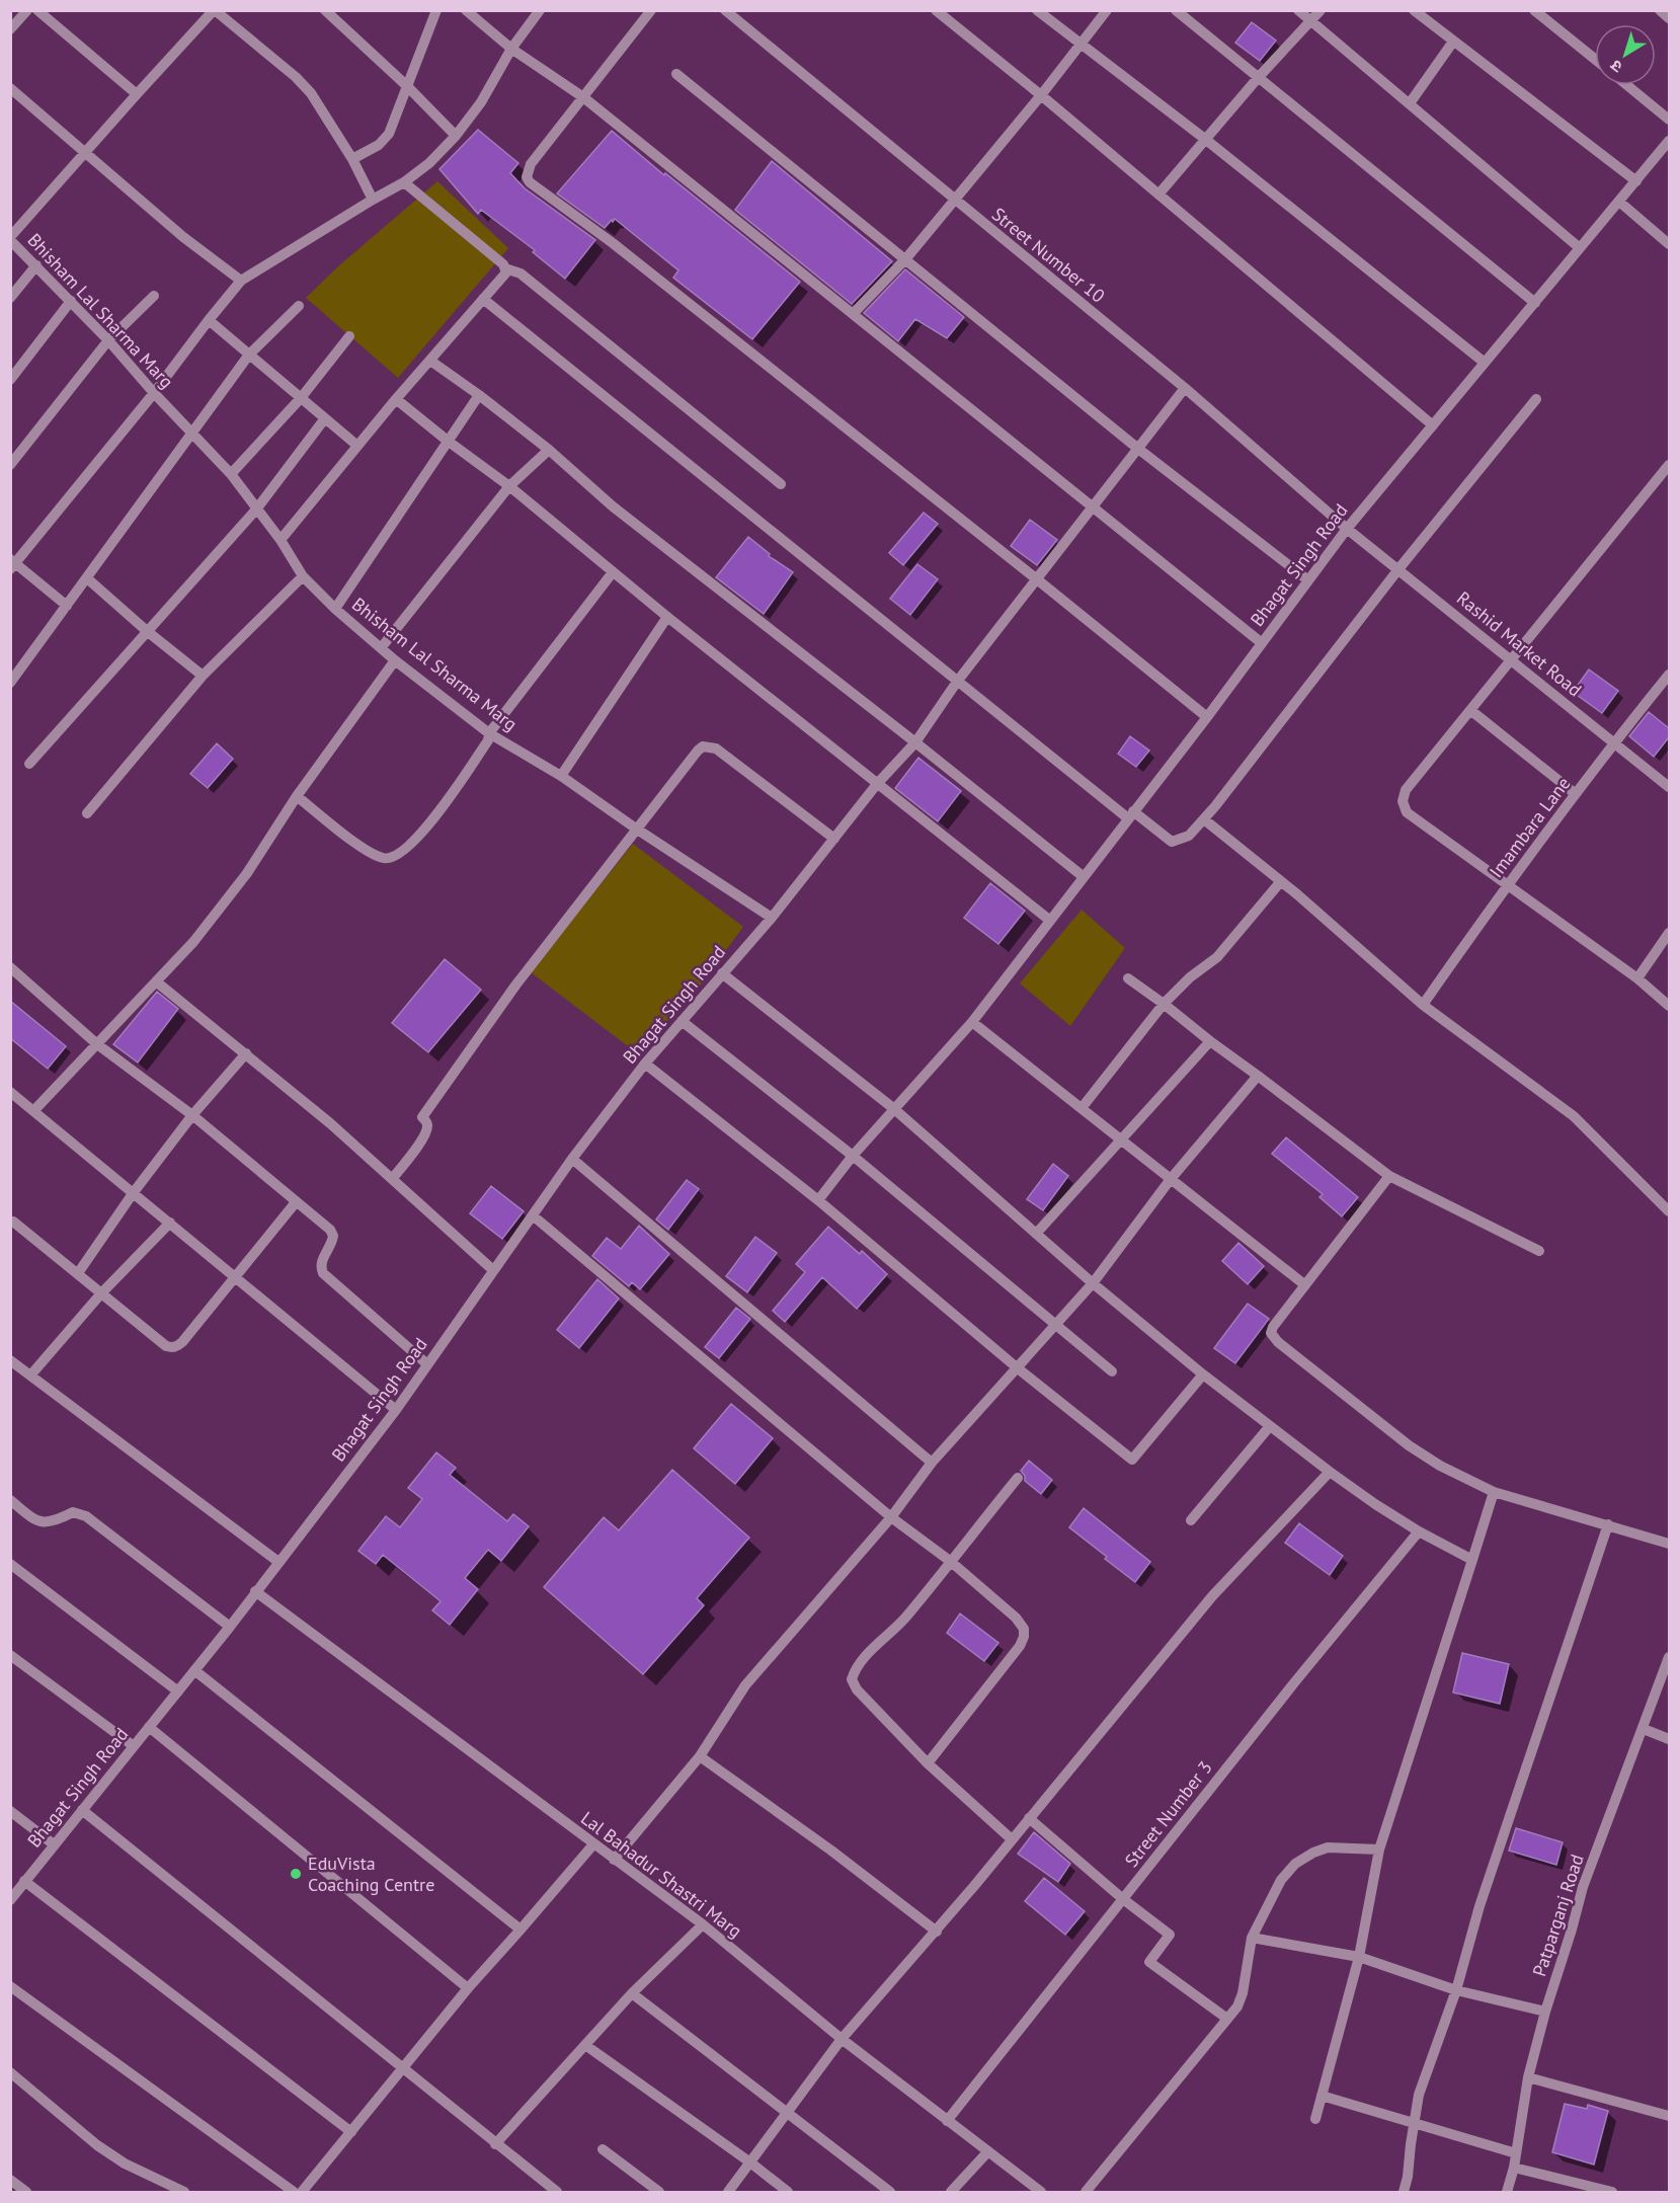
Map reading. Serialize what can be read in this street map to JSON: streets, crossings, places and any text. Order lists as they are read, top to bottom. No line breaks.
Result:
{"streets":{"street":["Street Number 10","Bhisham Lal Sharma Marg","Bhagat Singh Road","Rashid Market Road","Imambara Lane","Street Number 3","Lal Bahadur Shastri Marg","Patparganj Road"]},"crossings":[["Street Number 10","Bhagat Singh Road"],["Street Number 10","Rashid Market Road"],["Bhisham Lal Sharma Marg","Bhagat Singh Road"],["Bhagat Singh Road","Rashid Market Road"],["Bhagat Singh Road","Lal Bahadur Shastri Marg"],["Rashid Market Road","Imambara Lane"],["Street Number 3","Lal Bahadur Shastri Marg"]],"places":["EduVista Coaching Centre"],"north":"bottom left"}
